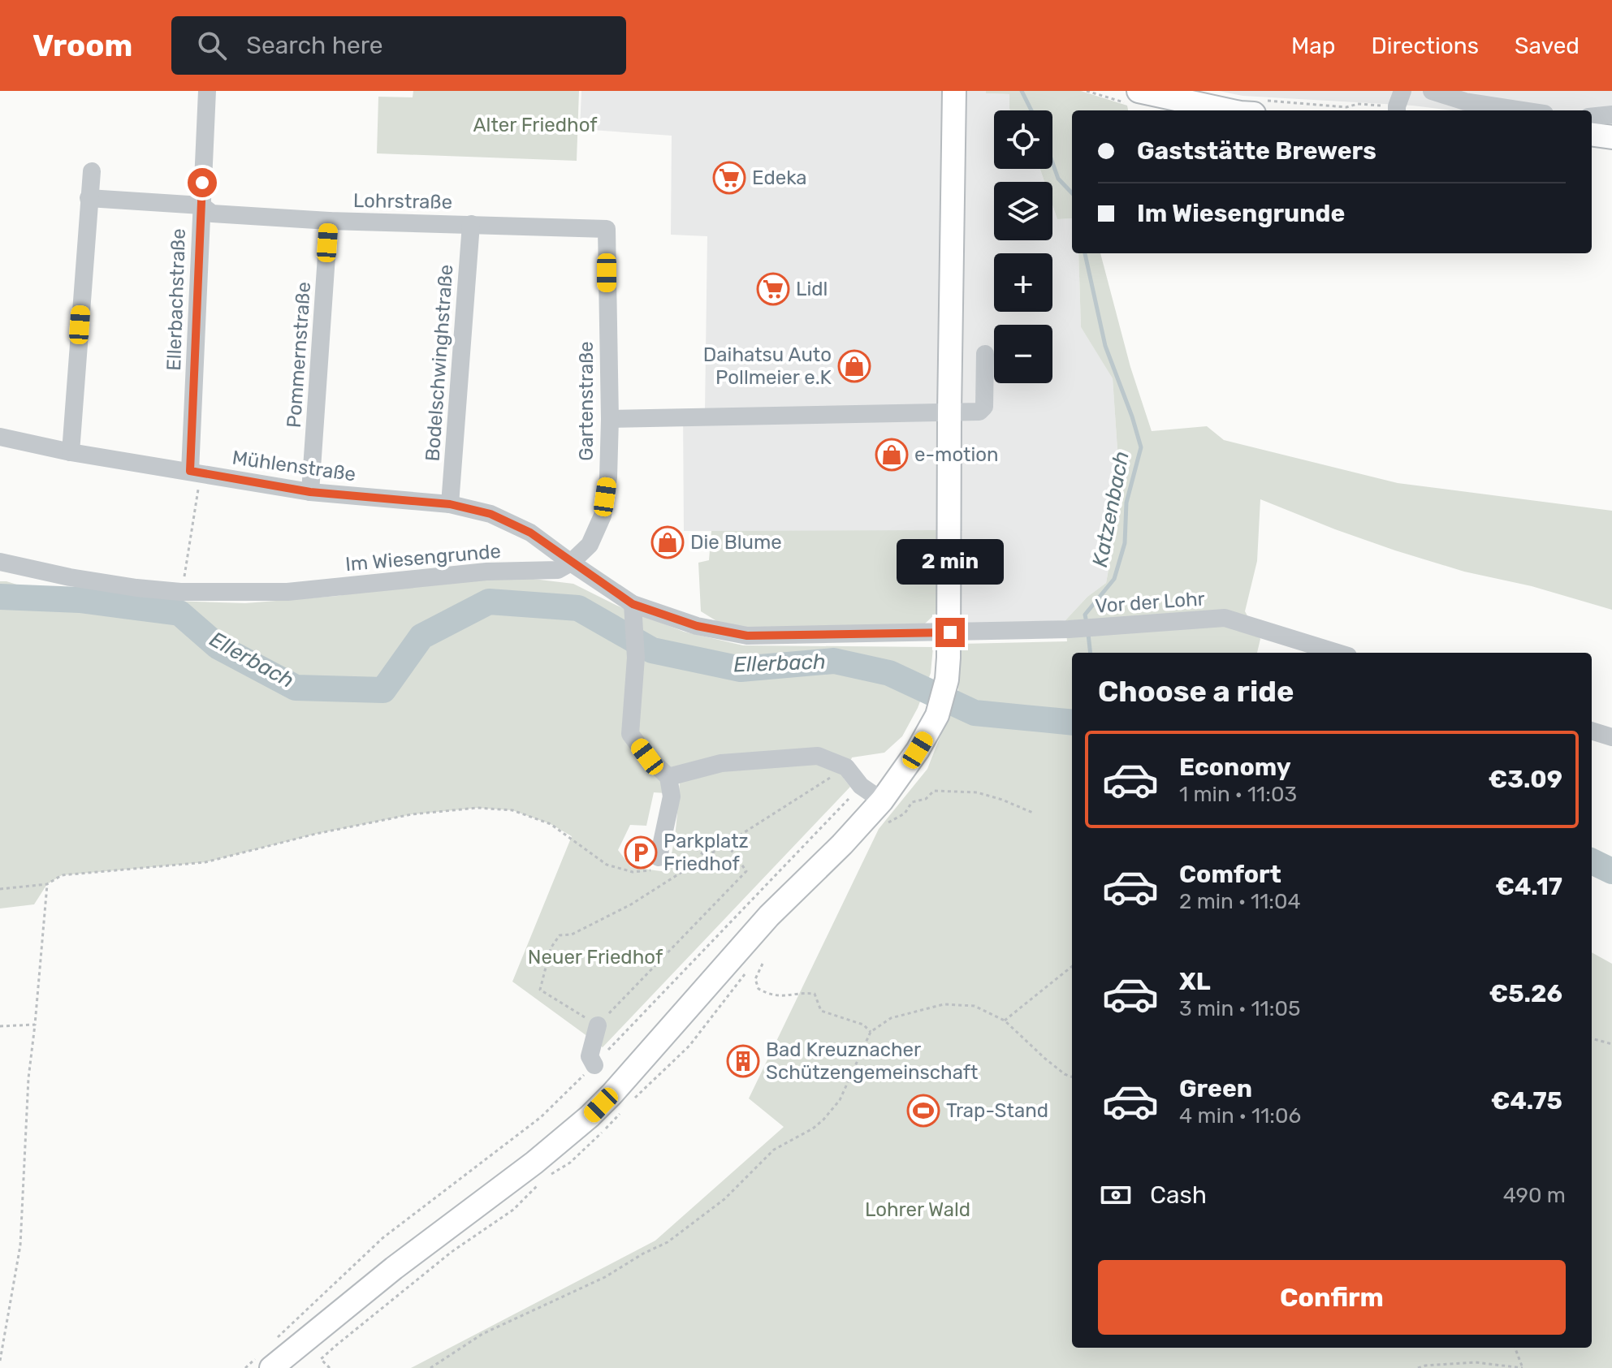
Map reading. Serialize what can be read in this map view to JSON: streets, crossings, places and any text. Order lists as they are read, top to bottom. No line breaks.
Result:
{"streets":{"street":["Lohrstraße","Ellerbachstraße","Pommernstraße","Bodelschwinghstraße","Gartenstraße","Mühlenstraße","Im Wiesengrunde","Vor der Lohr"]},"crossings":[["Lohrstraße","Ellerbachstraße"],["Lohrstraße","Pommernstraße"],["Lohrstraße","Bodelschwinghstraße"],["Lohrstraße","Gartenstraße"],["Ellerbachstraße","Mühlenstraße"],["Pommernstraße","Mühlenstraße"],["Bodelschwinghstraße","Mühlenstraße"],["Gartenstraße","Mühlenstraße"],["Gartenstraße","Im Wiesengrunde"],["Mühlenstraße","Im Wiesengrunde"]],"water":["Katzenbach","Ellerbach"],"parks":["Alter Friedhof","Neuer Friedhof","Lohrer Wald"],"places":{"supermarket":["Edeka","Lidl"],"shop":["Daihatsu Auto Pollmeier e.K","e-motion","Die Blume"],"parking":["Parkplatz Friedhof"],"building":["Bad Kreuznacher Schützengemeinschaft"],"sports":["Trap-Stand"]},"page":{"header":"Vroom","search":"Search here","nav":["Map","Directions","Saved"],"map_buttons":["+","−"],"banner":["Gaststätte Brewers","Im Wiesengrunde"],"bubble":"2 min","heading":"Choose a ride","list":[{"name":"Economy","note":"1 min · 11:03","value":"€3.09"},{"name":"Comfort","note":"2 min · 11:04","value":"€4.17"},{"name":"XL","note":"3 min · 11:05","value":"€5.26"},{"name":"Green","note":"4 min · 11:06","value":"€4.75"}],"pay":["Cash","490 m"],"buttons":"Confirm"}}
